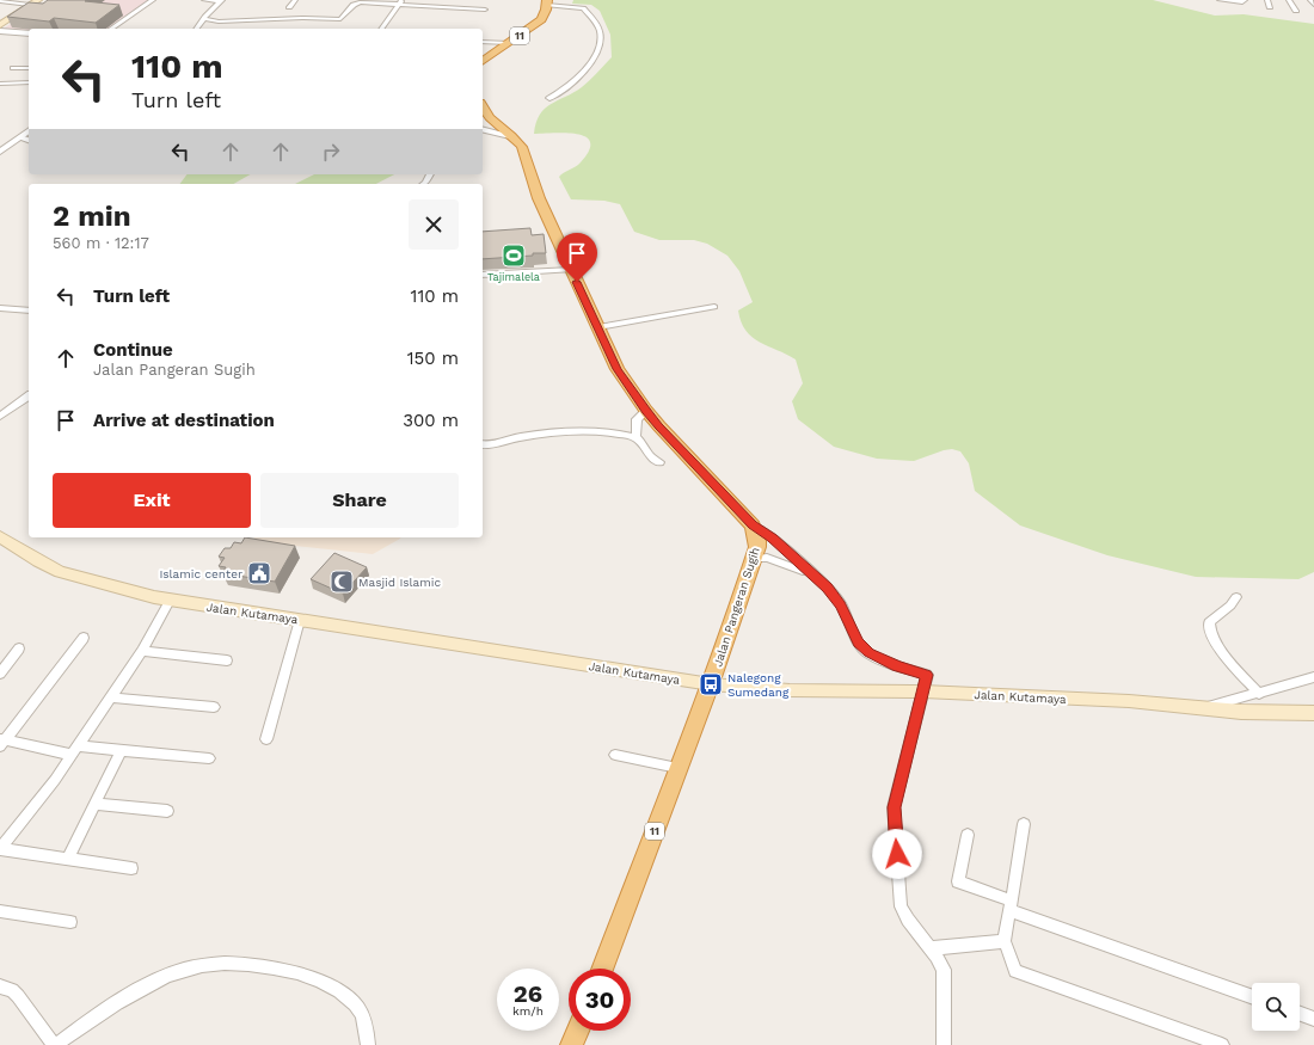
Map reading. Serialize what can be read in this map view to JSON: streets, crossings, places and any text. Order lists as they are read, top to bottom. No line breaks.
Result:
{"streets":{"highway":["11","Jalan Pangeran Sugih"],"main road":["Jalan Kutamaya"]},"crossings":[["Jalan Pangeran Sugih","Jalan Kutamaya"]],"places":{"sports":["Tajimalela"],"public building":["Islamic center"],"mosque":["Masjid Islamic"],"bus stop":["Nalegong Sumedang"]},"page":{"turn":["110 m","Turn left"],"heading":["2 min","560 m · 12:17"],"list":[{"name":"Turn left","value":"110 m"},{"name":"Continue","note":"Jalan Pangeran Sugih","value":"150 m"},{"name":"Arrive at destination","value":"300 m"}],"buttons":["Exit","Share"],"speed":"26 km/h","limit":"30"}}
